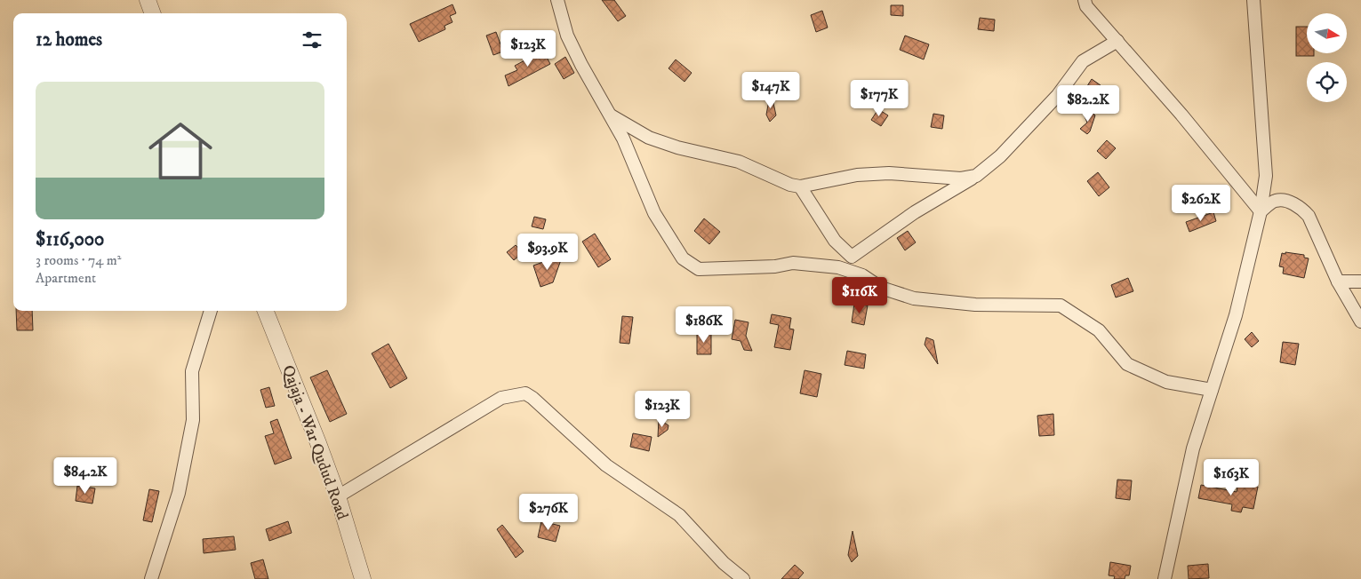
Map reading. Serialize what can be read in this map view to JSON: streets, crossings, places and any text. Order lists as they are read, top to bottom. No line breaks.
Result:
{"streets":{"street":["Qajaja - War Qudud Road"]},"north":"right","page":{"heading":"12 homes","price":["$123K","$147K","$177K","$82.2K","$262K","$93.9K","$116K","$186K","$123K","$84.2K","$163K","$276K"],"list":[{"name":"$116,000","note":"3 rooms · 74 m² · Apartment"}]}}
